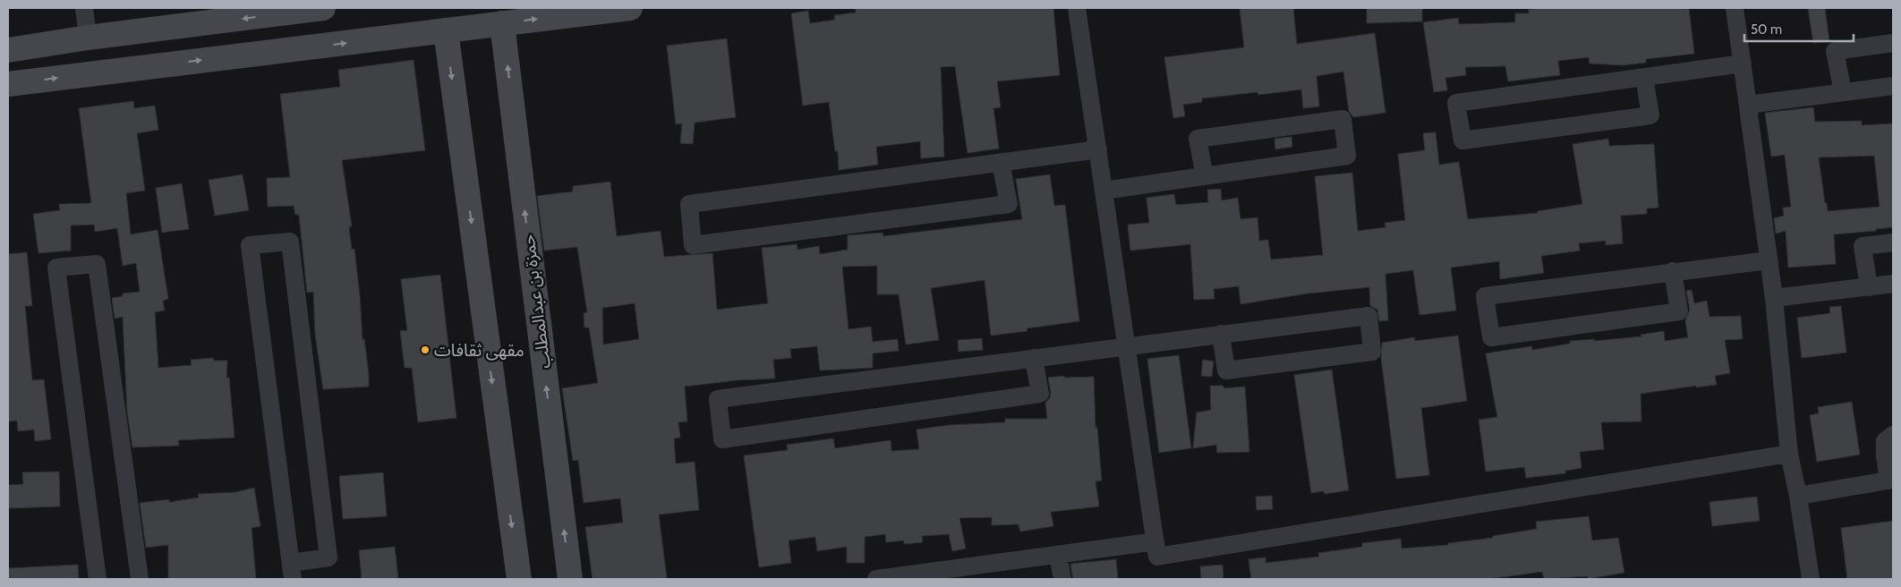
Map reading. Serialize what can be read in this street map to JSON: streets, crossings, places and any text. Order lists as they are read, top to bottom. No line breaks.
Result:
{"streets":{"street":["حمزة بن عبدالمطلب"]},"places":["مقهى ثقافات"],"scale_bar":"50 m"}
